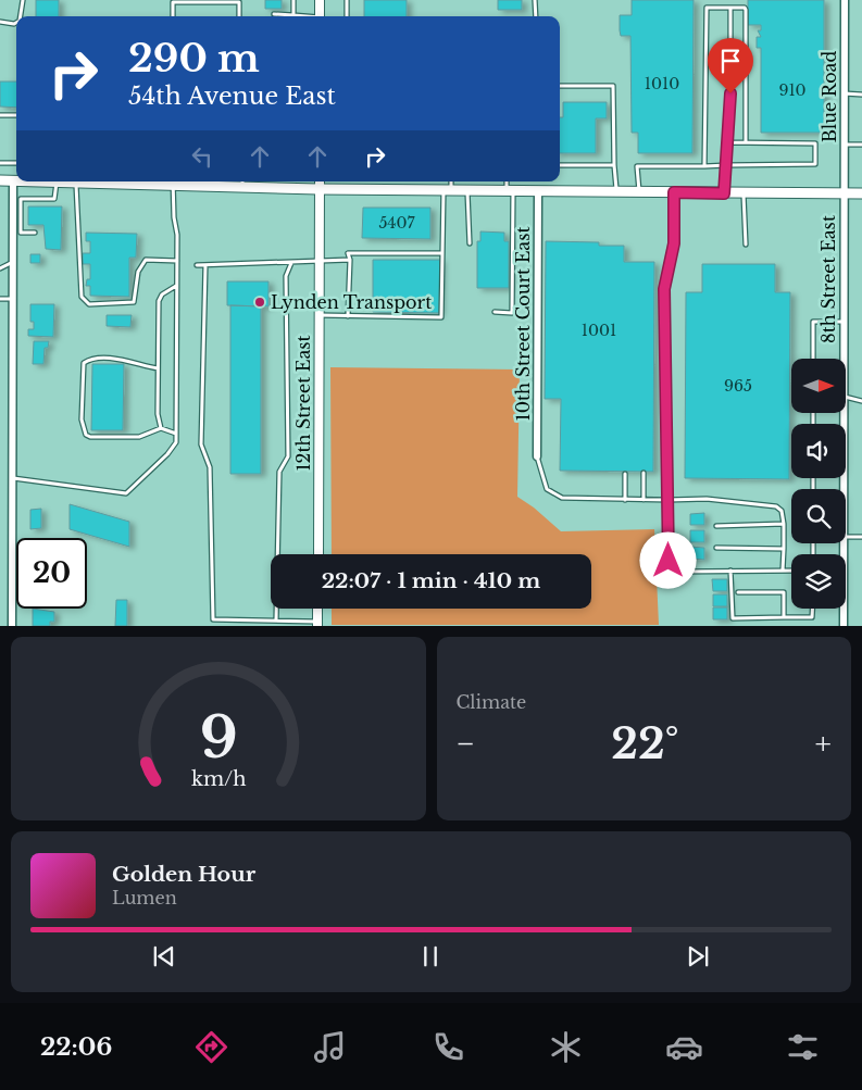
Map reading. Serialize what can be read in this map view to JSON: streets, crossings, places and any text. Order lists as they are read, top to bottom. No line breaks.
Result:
{"streets":{"street":["Blue Road","8th Street East","10th Street Court East","12th Street East"]},"crossings":[["Blue Road","8th Street East"]],"places":["Lynden Transport"],"house_numbers":["1010","910","5407","1001","965"],"north":"right","page":{"turn":["290 m","54th Avenue East"],"limit":"20","trip":"22:07 · 1 min · 410 m","tile":"Climate","heat":["−","22°","+"],"song":["Golden Hour","Lumen"],"tabs":"22:06","gauge":["9","km/h"]}}
